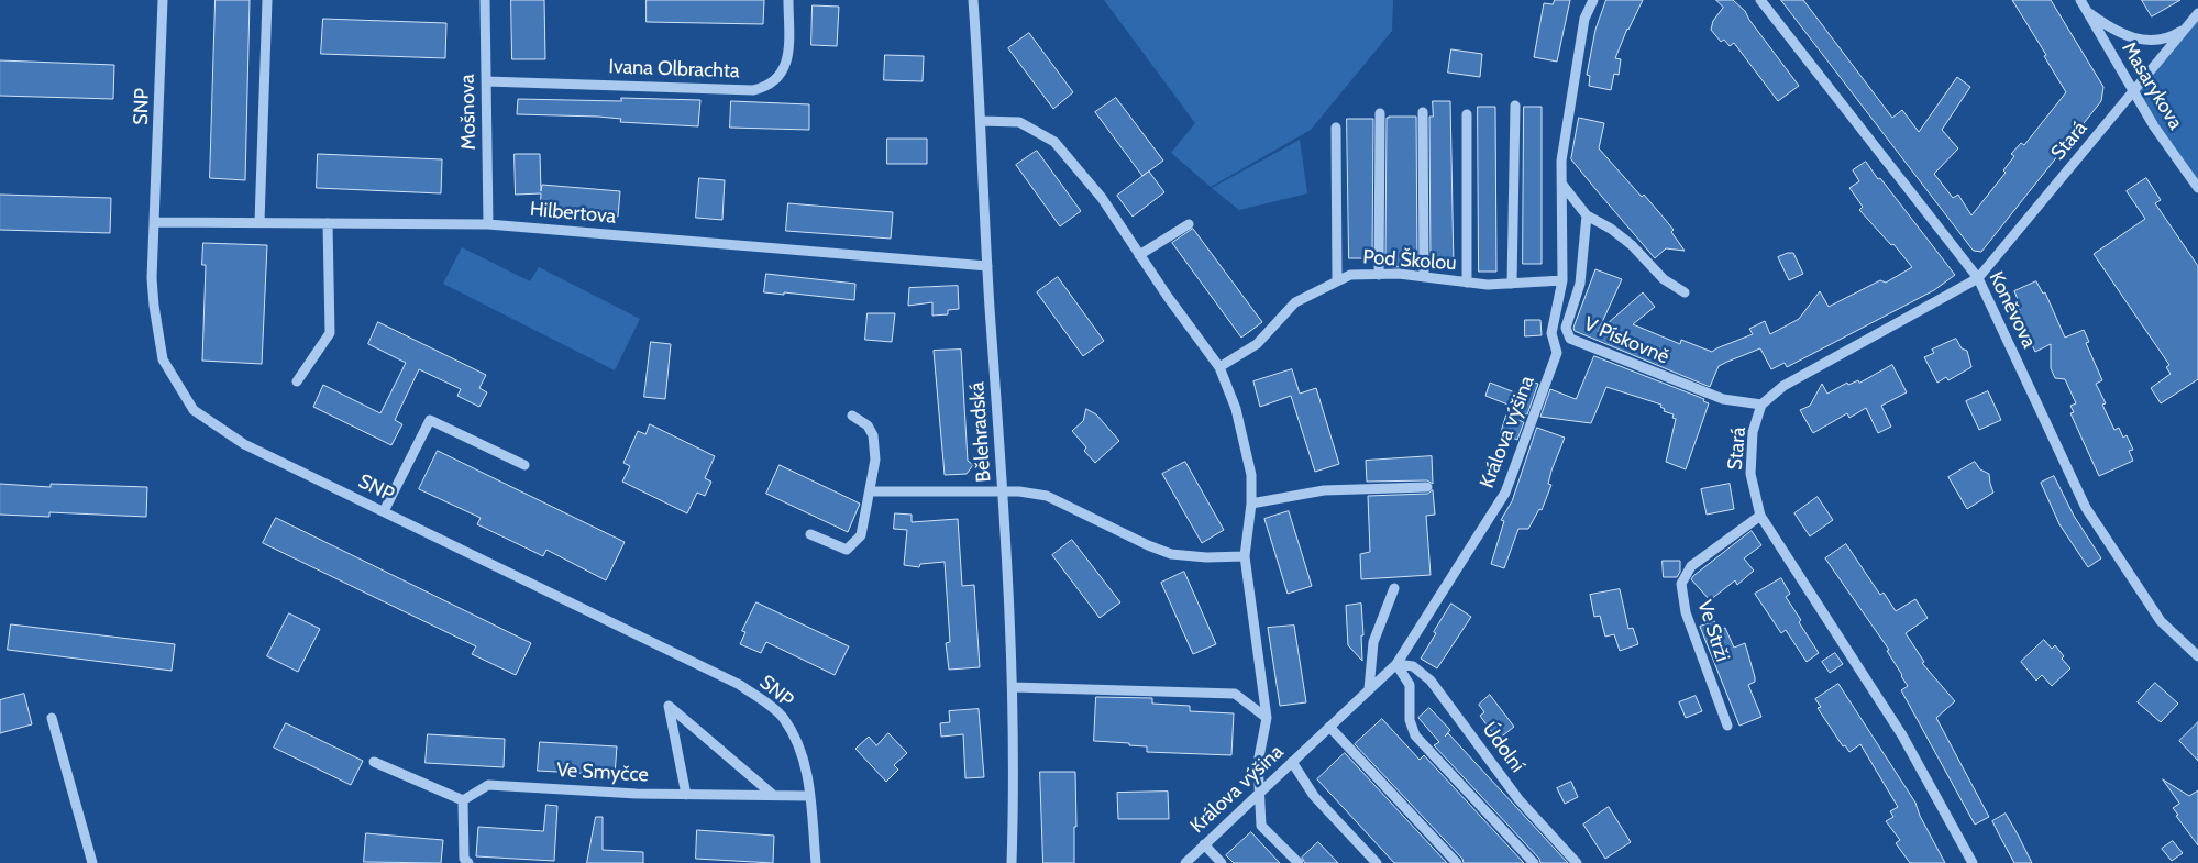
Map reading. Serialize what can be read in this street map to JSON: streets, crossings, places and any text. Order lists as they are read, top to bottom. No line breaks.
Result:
{"streets":{"street":["Ivana Olbrachta","Masarykova","SNP","Mošnova","Stará","Hilbertova","Pod Školou","Koněvova","V Pískovně","Bělehradská","Králova výšina","Ve Strži","Údolní","Ve Smyčce"]},"crossings":[["Ivana Olbrachta","Mošnova"],["Masarykova","Stará"],["SNP","Hilbertova"],["SNP","Ve Smyčce"],["Mošnova","Hilbertova"],["Stará","Koněvova"],["Stará","V Pískovně"],["Stará","Ve Strži"],["Hilbertova","Bělehradská"],["Pod Školou","Králova výšina"],["Králova výšina","Údolní"]]}
